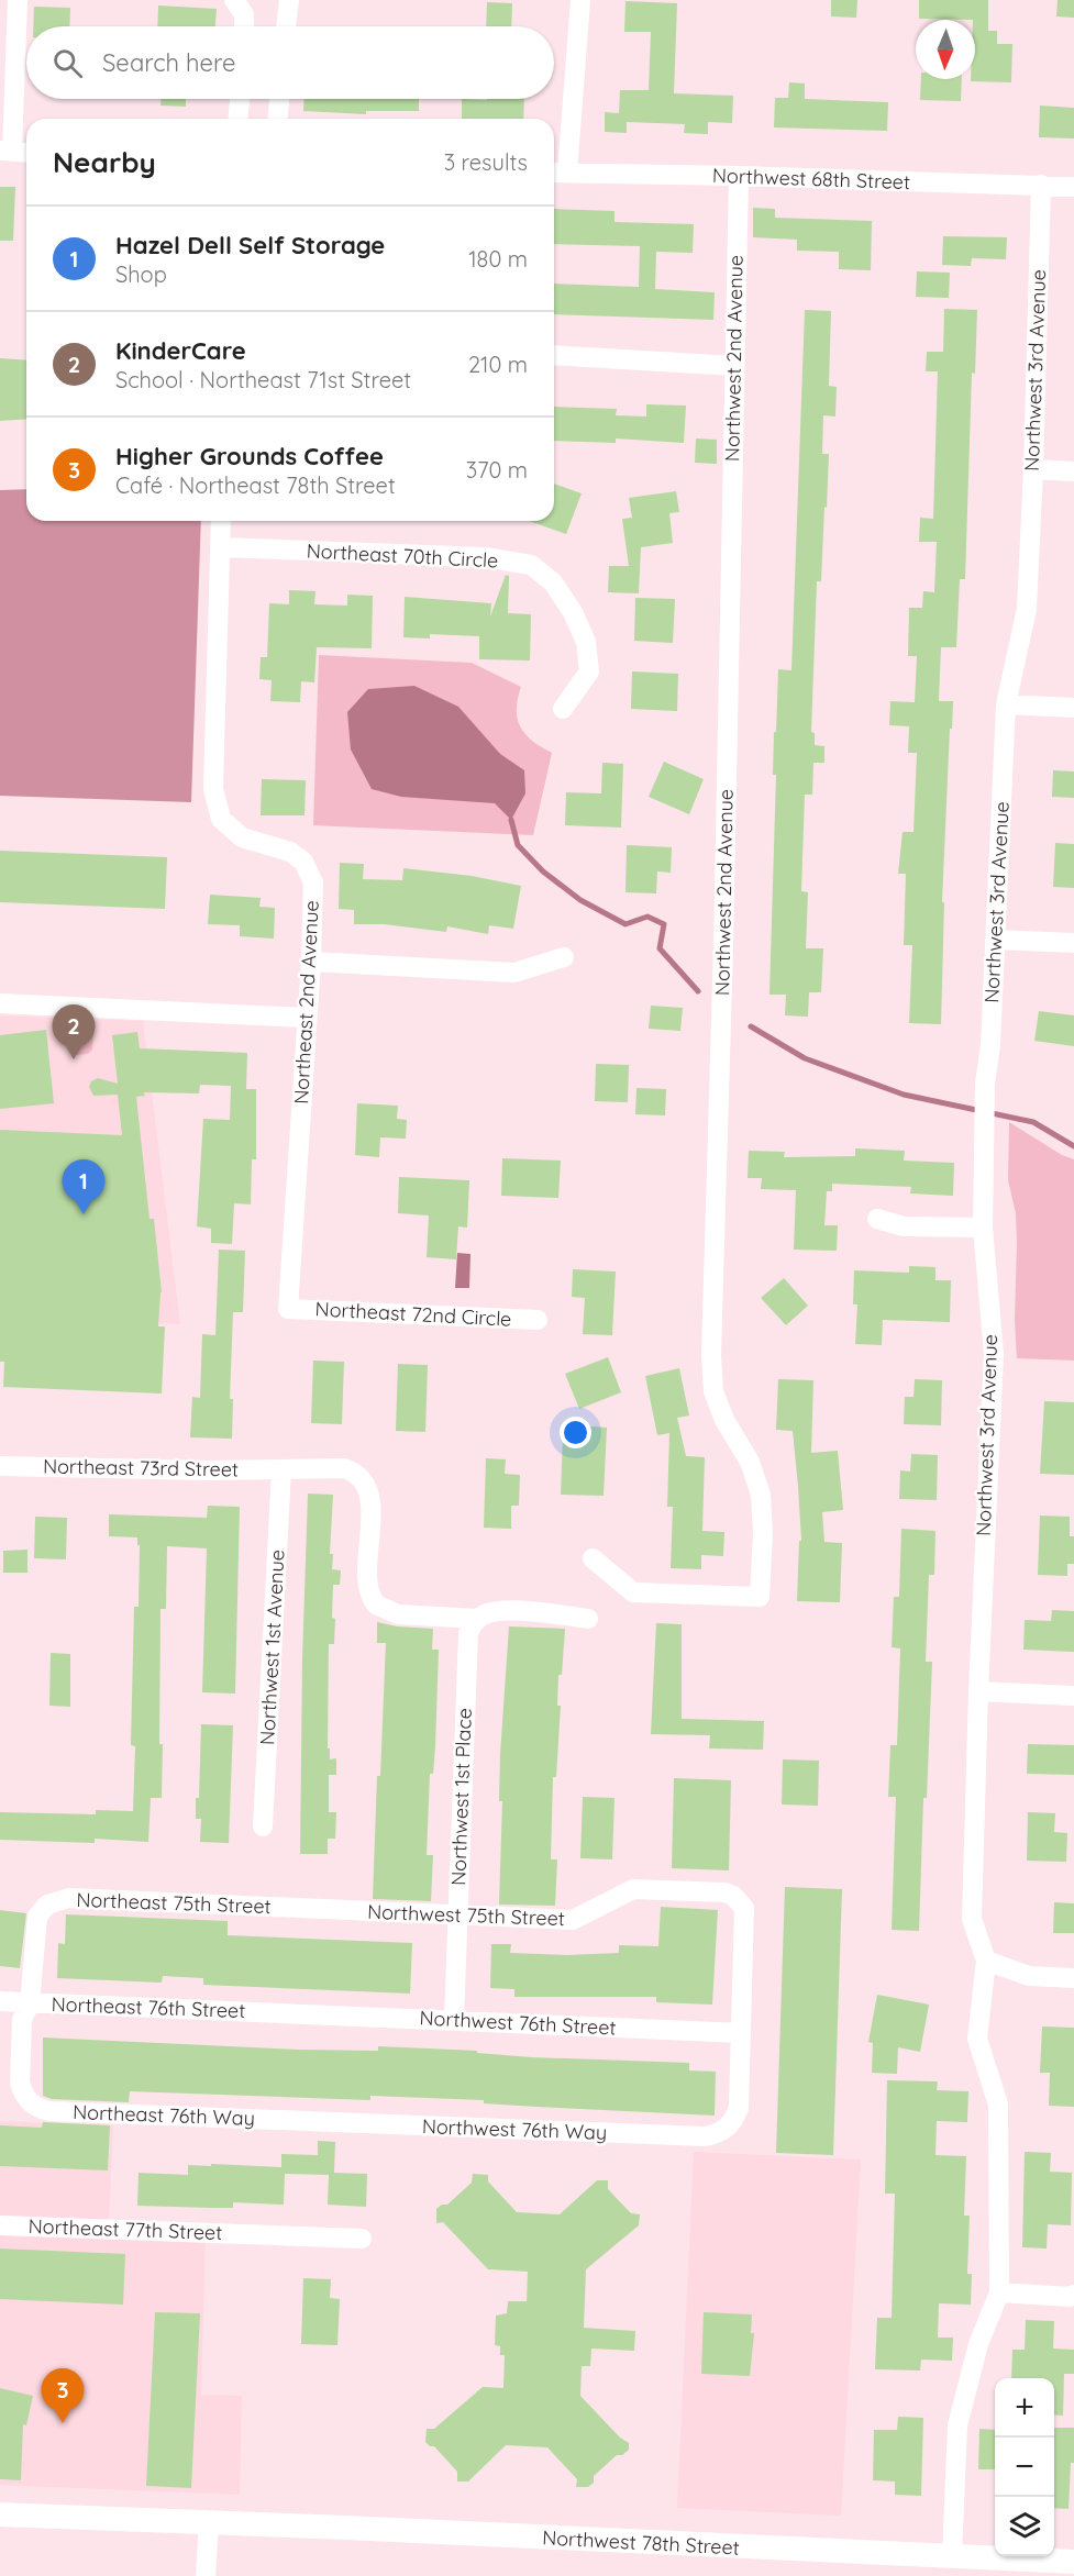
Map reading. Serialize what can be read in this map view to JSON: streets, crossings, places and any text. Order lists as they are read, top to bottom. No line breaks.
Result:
{"streets":{"main road":["Northwest 78th Street"],"street":["Northwest 68th Street","Northwest 2nd Avenue","Northwest 3rd Avenue","Northeast 70th Circle","Northeast 2nd Avenue","Northeast 72nd Circle","Northeast 73rd Street","Northwest 1st Avenue","Northwest 1st Place","Northeast 75th Street","Northwest 75th Street","Northeast 76th Street","Northwest 76th Street","Northeast 76th Way","Northwest 76th Way","Northeast 77th Street"]},"crossings":[["Northwest 68th Street","Northwest 2nd Avenue"],["Northwest 68th Street","Northwest 3rd Avenue"],["Northwest 3rd Avenue","Northwest 78th Street"],["Northeast 70th Circle","Northeast 2nd Avenue"],["Northeast 2nd Avenue","Northeast 72nd Circle"],["Northeast 73rd Street","Northwest 1st Avenue"],["Northeast 73rd Street","Northwest 1st Place"],["Northwest 1st Place","Northwest 75th Street"],["Northwest 1st Place","Northwest 76th Street"],["Northeast 75th Street","Northwest 75th Street"],["Northeast 75th Street","Northeast 76th Street"],["Northeast 75th Street","Northeast 76th Way"],["Northwest 75th Street","Northwest 76th Street"],["Northwest 75th Street","Northwest 76th Way"],["Northeast 76th Street","Northwest 76th Street"],["Northeast 76th Street","Northeast 76th Way"],["Northwest 76th Street","Northwest 76th Way"],["Northeast 76th Way","Northwest 76th Way"]],"north":"bottom","page":{"search":"Search here","heading":["Nearby","3 results"],"list":[{"mark":"1","name":"Hazel Dell Self Storage","note":"Shop","value":"180 m"},{"mark":"2","name":"KinderCare","note":"School · Northeast 71st Street","value":"210 m"},{"mark":"3","name":"Higher Grounds Coffee","note":"Café · Northeast 78th Street","value":"370 m"}],"pins":["2","1","3"],"map_buttons":["+","−"]}}
